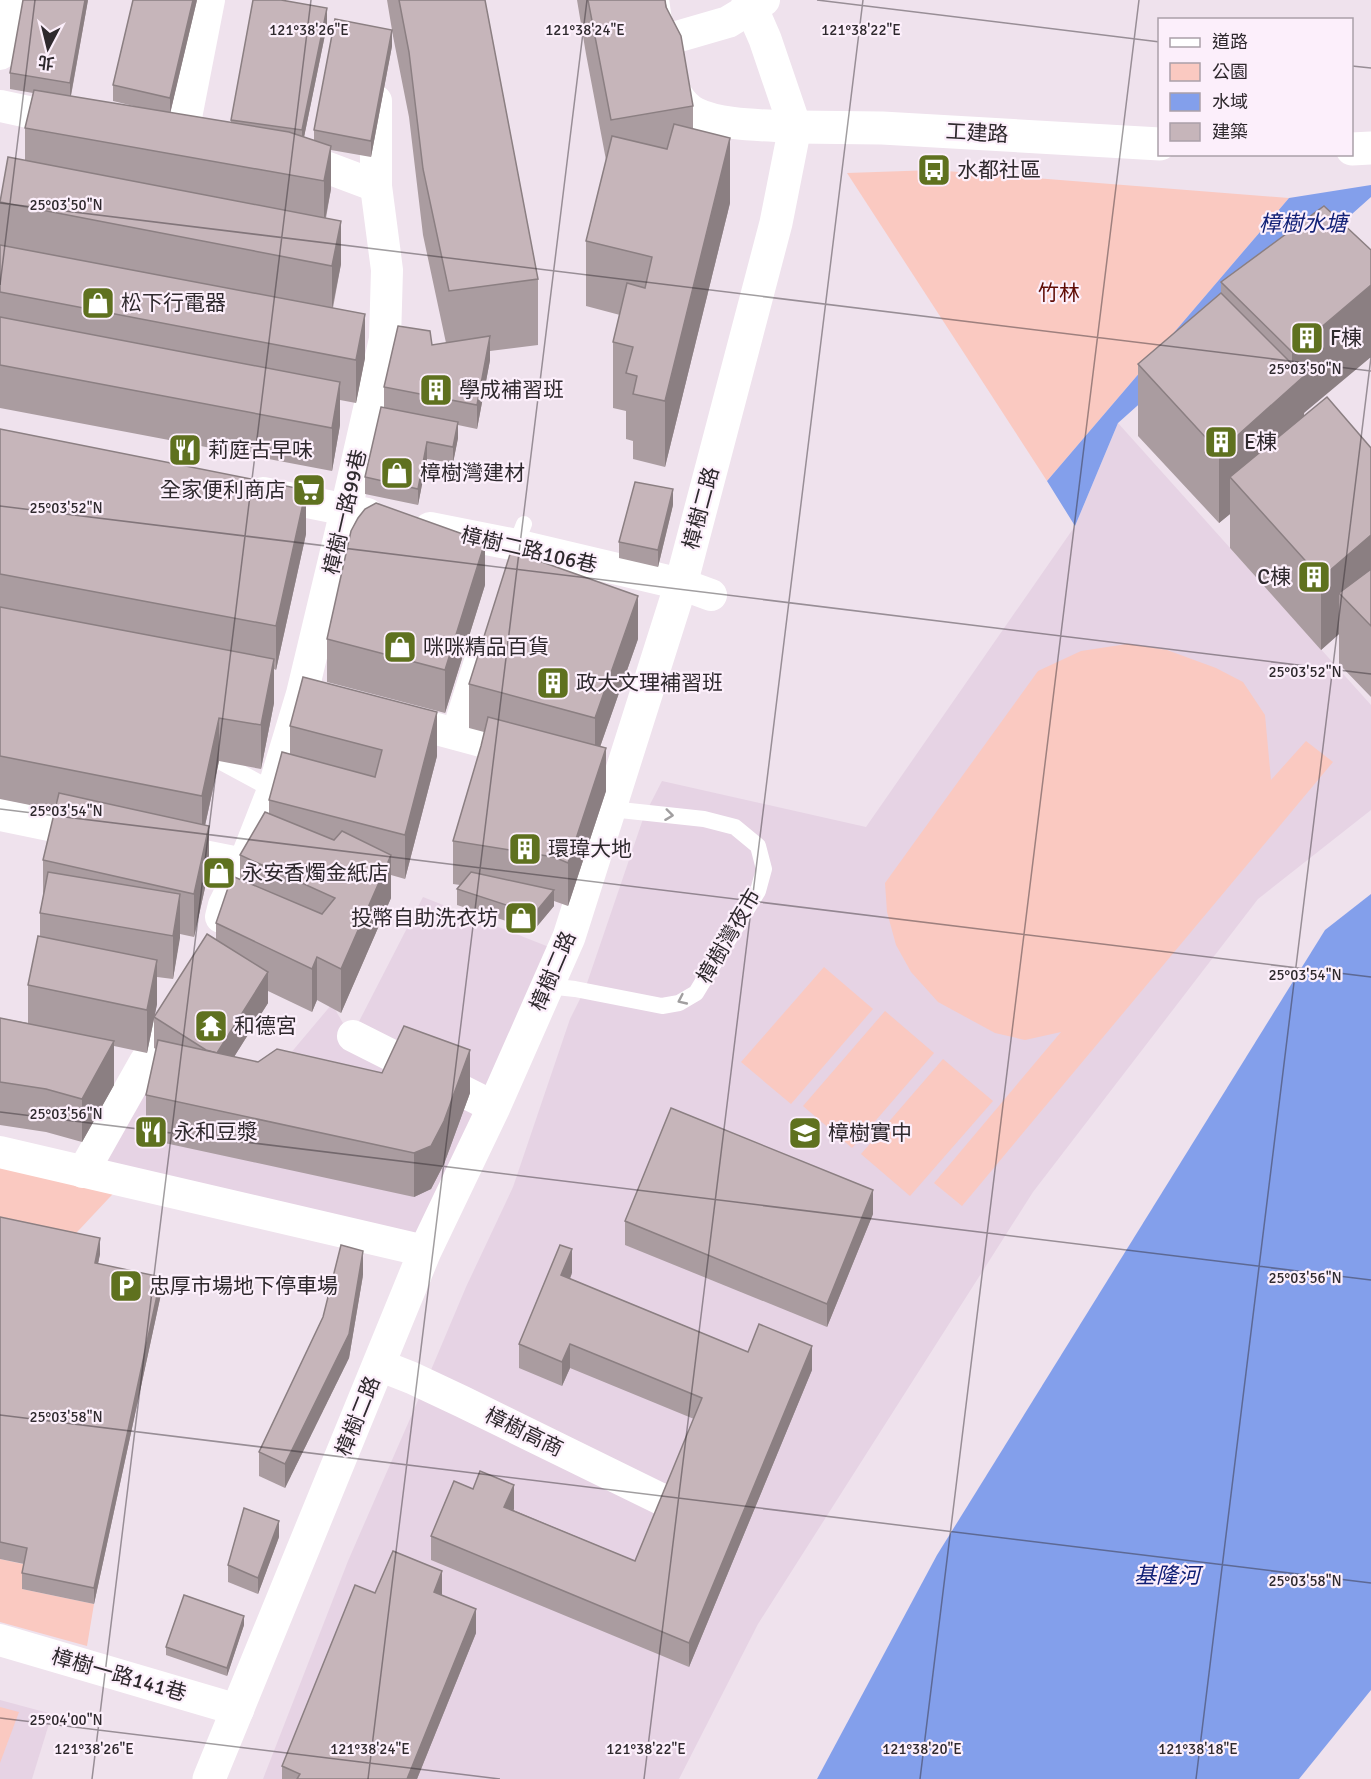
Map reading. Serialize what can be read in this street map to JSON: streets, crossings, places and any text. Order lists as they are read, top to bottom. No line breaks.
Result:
{"streets":{"street":["工建路","樟樹二路","樟樹一路99巷","樟樹二路106巷","樟樹高商","樟樹一路141巷"],"lane":["樟樹灣夜市"]},"crossings":[["工建路","樟樹二路"],["樟樹二路","樟樹二路106巷"],["樟樹二路","樟樹灣夜市"],["樟樹二路","樟樹高商"],["樟樹二路","樟樹一路141巷"],["樟樹一路99巷","樟樹二路106巷"]],"water":["樟樹水塘","基隆河"],"parks":["竹林"],"places":{"bus stop":["水都社區"],"shop":["松下行電器","樟樹灣建材","咪咪精品百貨","永安香燭金紙店","投幣自助洗衣坊"],"building":["F棟","學成補習班","E棟","C棟","政大文理補習班","環瑋大地"],"restaurant":["莉庭古早味","永和豆漿"],"supermarket":["全家便利商店"],"temple":["和德宮"],"school or university":["樟樹實中"],"parking":["忠厚市場地下停車場"]},"legend":["道路","公園","水域","建築"],"north":"bottom","coordinates":["121°38'26\"E","121°38'24\"E","121°38'22\"E","25°03'50\"N","25°03'52\"N","25°03'54\"N","25°03'56\"N","25°03'58\"N","25°04'00\"N","121°38'20\"E","121°38'18\"E"]}
